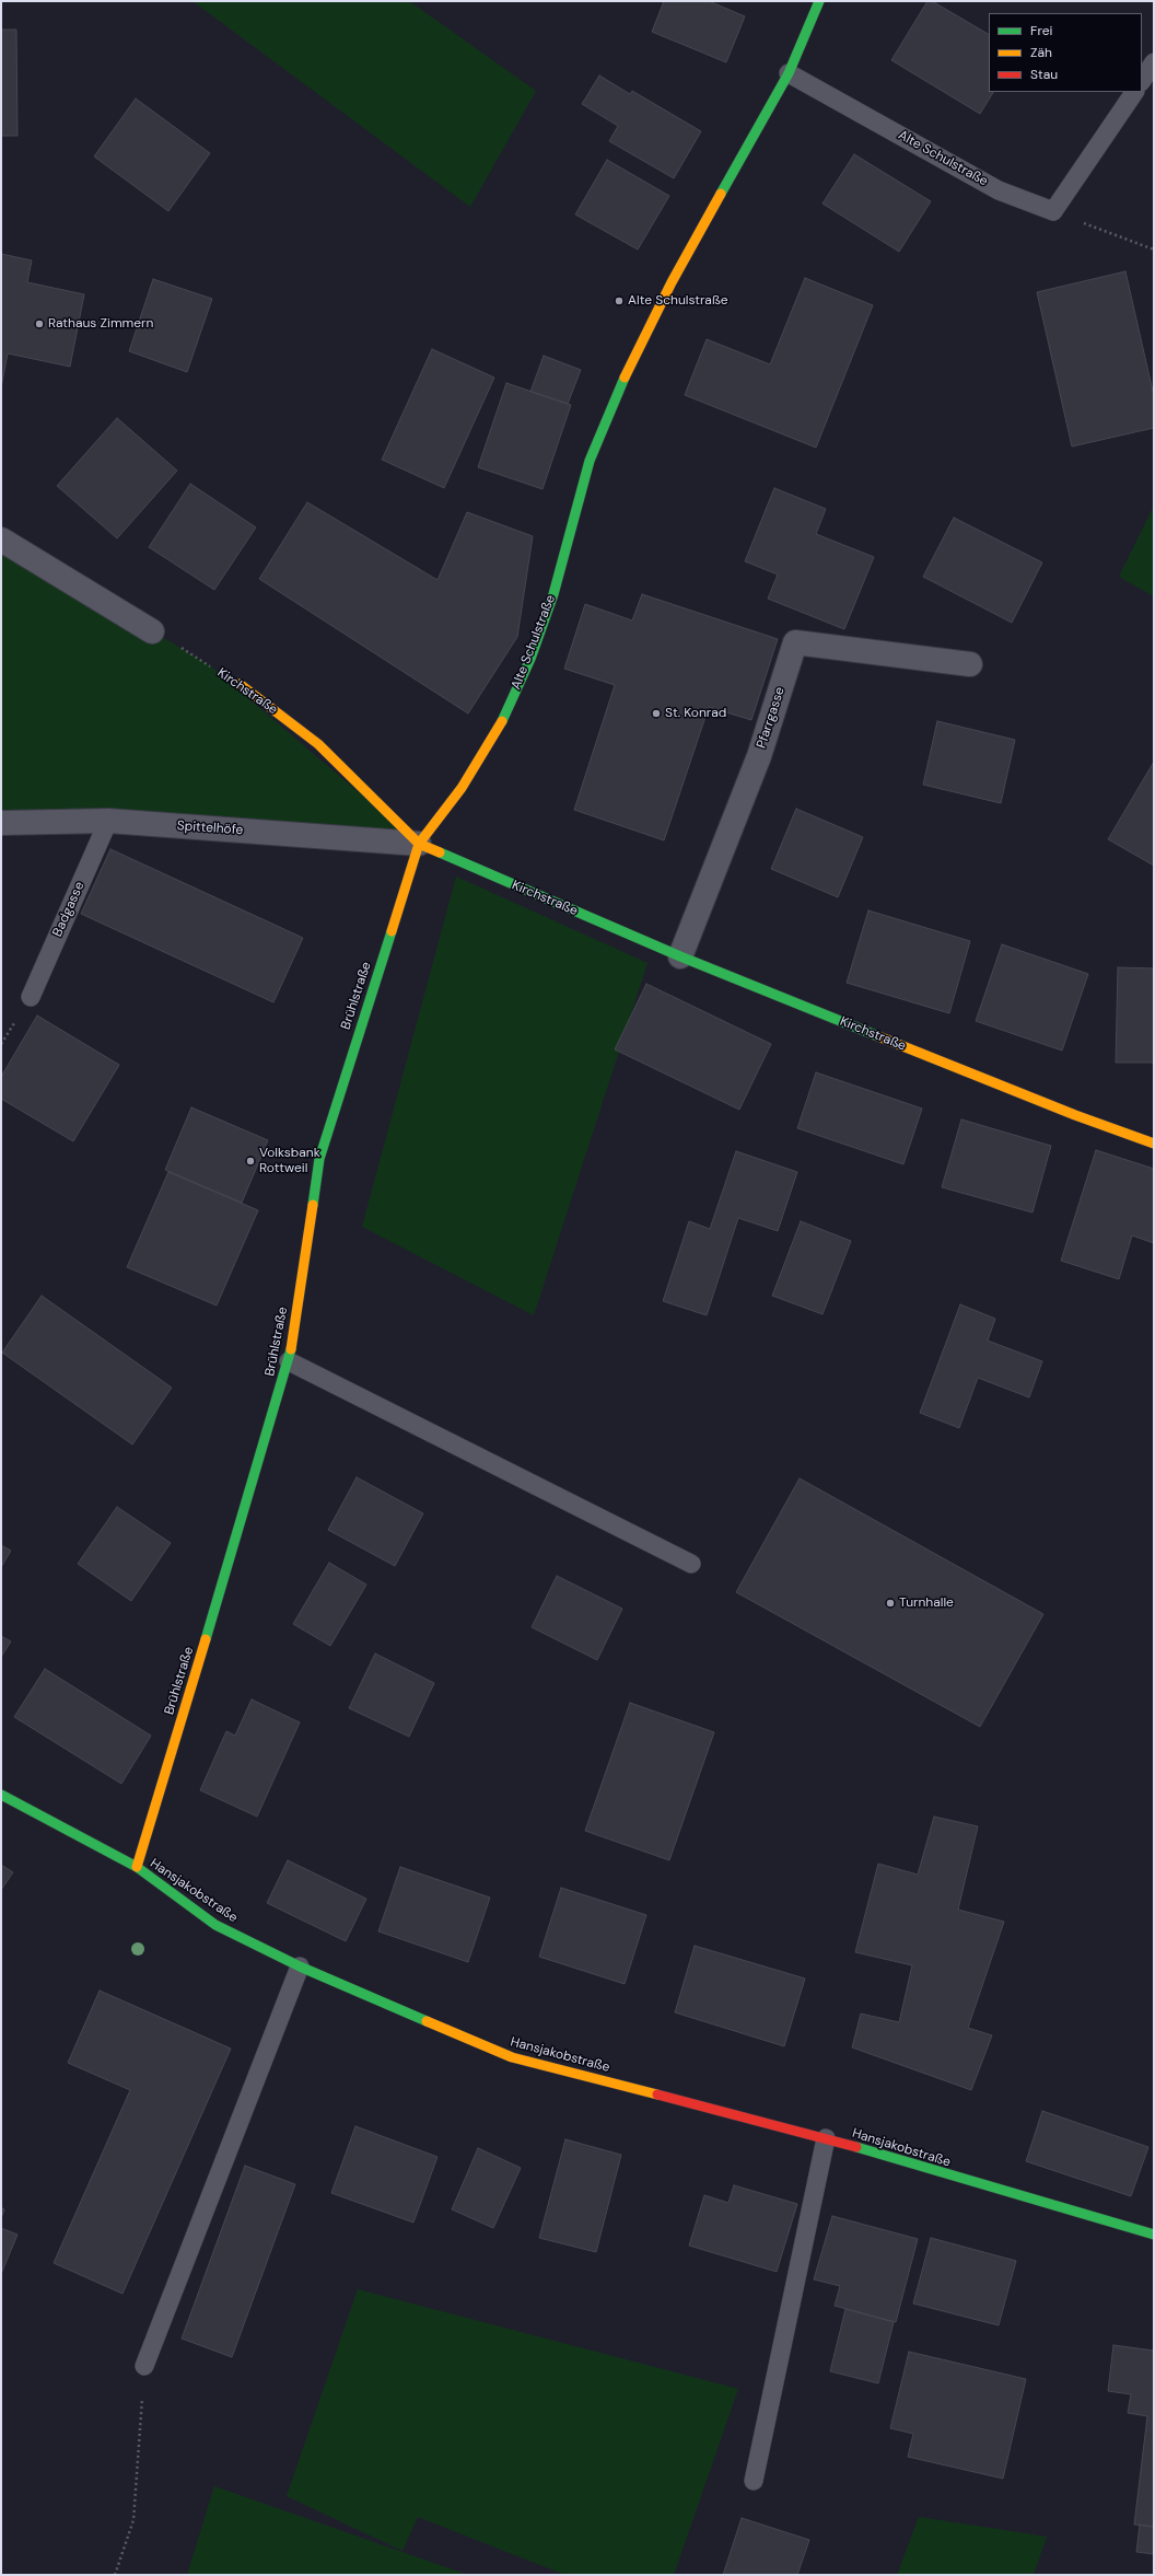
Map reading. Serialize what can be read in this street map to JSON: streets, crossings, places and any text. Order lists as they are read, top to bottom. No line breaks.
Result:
{"streets":{"street":["Alte Schulstraße","Kirchstraße","Pfarrgasse","Spittelhöfe","Brühlstraße","Hansjakobstraße"],"lane":["Badgasse"]},"crossings":[["Alte Schulstraße","Kirchstraße"],["Alte Schulstraße","Spittelhöfe"],["Alte Schulstraße","Brühlstraße"],["Kirchstraße","Pfarrgasse"],["Kirchstraße","Spittelhöfe"],["Kirchstraße","Brühlstraße"],["Spittelhöfe","Badgasse"],["Spittelhöfe","Brühlstraße"],["Brühlstraße","Hansjakobstraße"]],"places":["Alte Schulstraße","Rathaus Zimmern","St. Konrad","Volksbank Rottweil","Turnhalle"],"legend":["Frei","Zäh","Stau"]}
